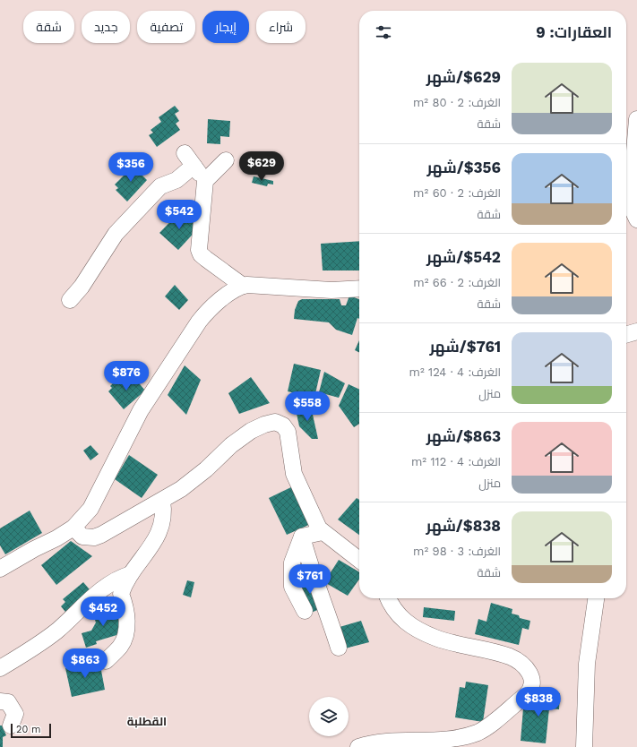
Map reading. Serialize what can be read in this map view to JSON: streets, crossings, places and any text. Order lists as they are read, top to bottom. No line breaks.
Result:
{"districts":["القطلبة"],"scale_bar":"20 m","page":{"chip":["شراء","إيجار","تصفية","جديد","شقة"],"heading":"العقارات: 9","list":[{"name":"$629/شهر","note":"الغرف: 2 · 80 m² · شقة"},{"name":"$356/شهر","note":"الغرف: 2 · 60 m² · شقة"},{"name":"$542/شهر","note":"الغرف: 2 · 66 m² · شقة"},{"name":"$761/شهر","note":"الغرف: 4 · 124 m² · منزل"},{"name":"$863/شهر","note":"الغرف: 4 · 112 m² · منزل"},{"name":"$838/شهر","note":"الغرف: 3 · 98 m² · شقة"}],"price":["$629","$356","$542","$876","$558","$761","$452","$863","$838"],"scale":"20 m"}}
